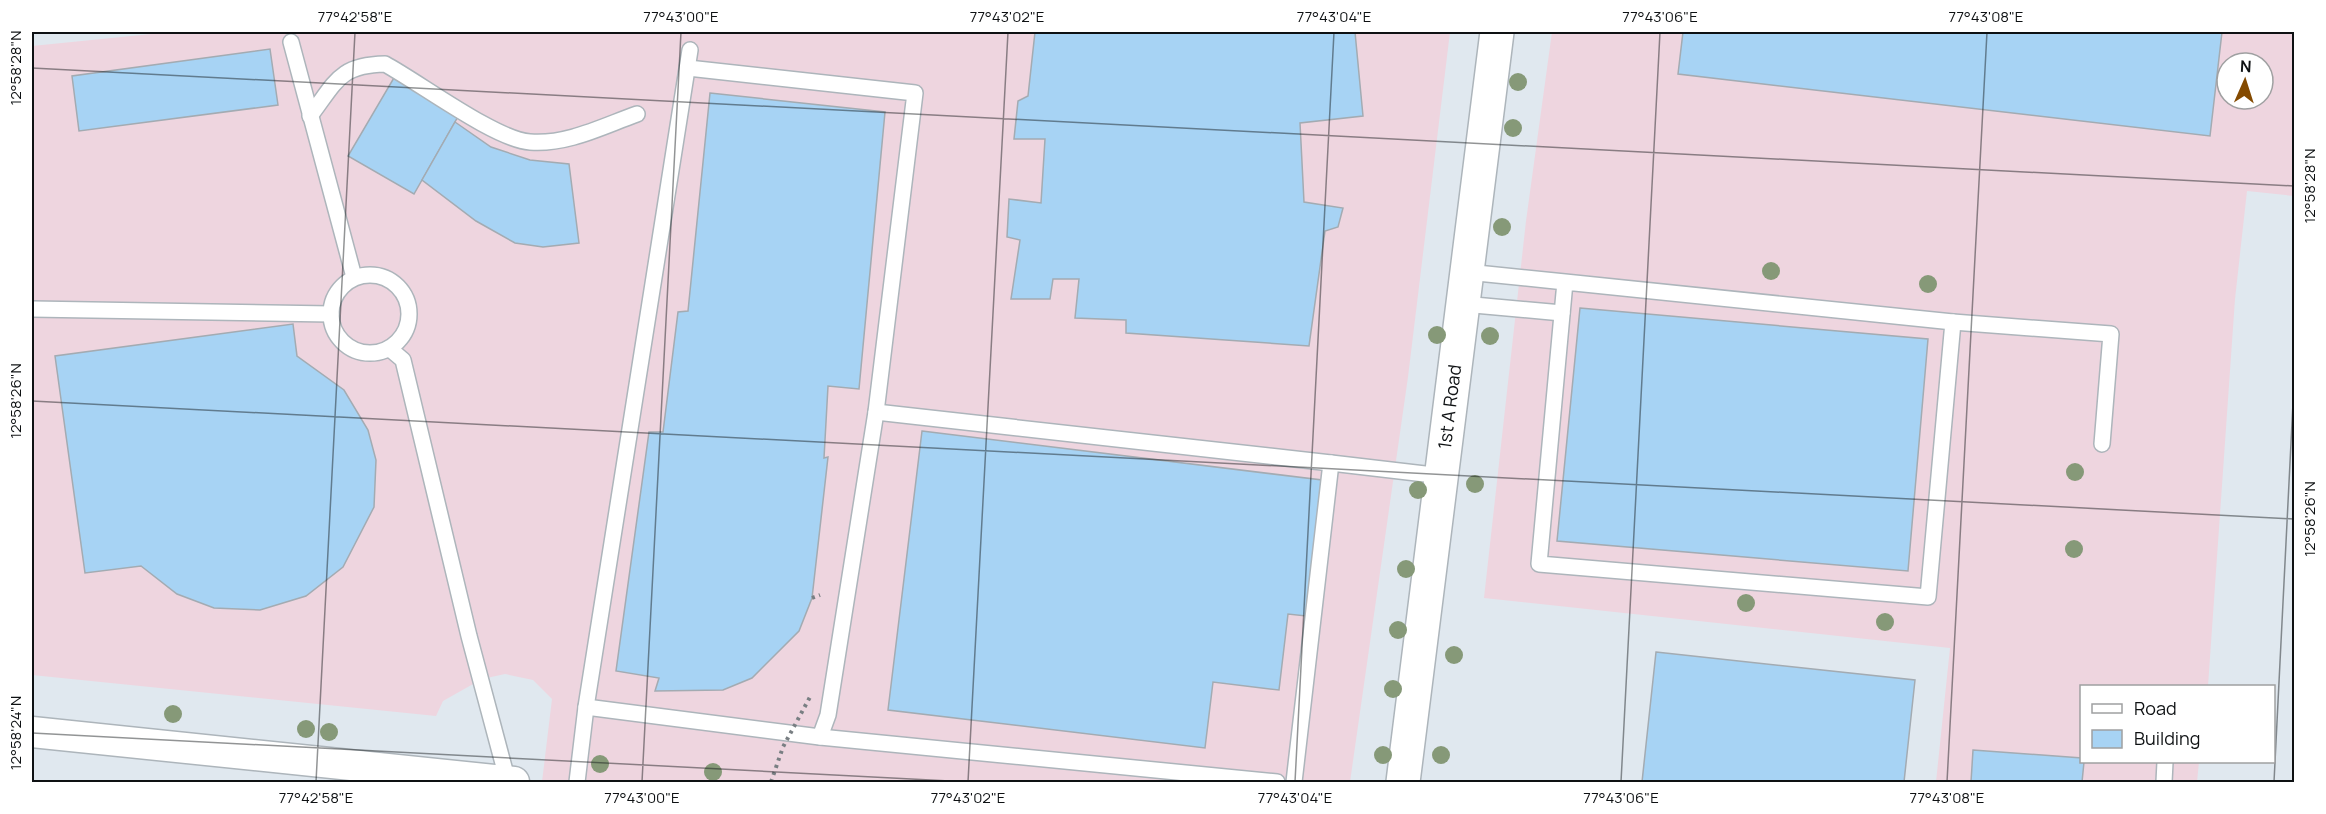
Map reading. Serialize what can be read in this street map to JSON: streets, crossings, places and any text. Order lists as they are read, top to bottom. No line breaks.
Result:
{"streets":{"street":["1st A Road"]},"legend":["Road","Building"],"north":"top","coordinates":["77°42'58\"E","77°43'00\"E","77°43'02\"E","77°43'04\"E","77°43'06\"E","77°43'08\"E","12°58'28\"N","12°58'26\"N","12°58'24\"N"]}
